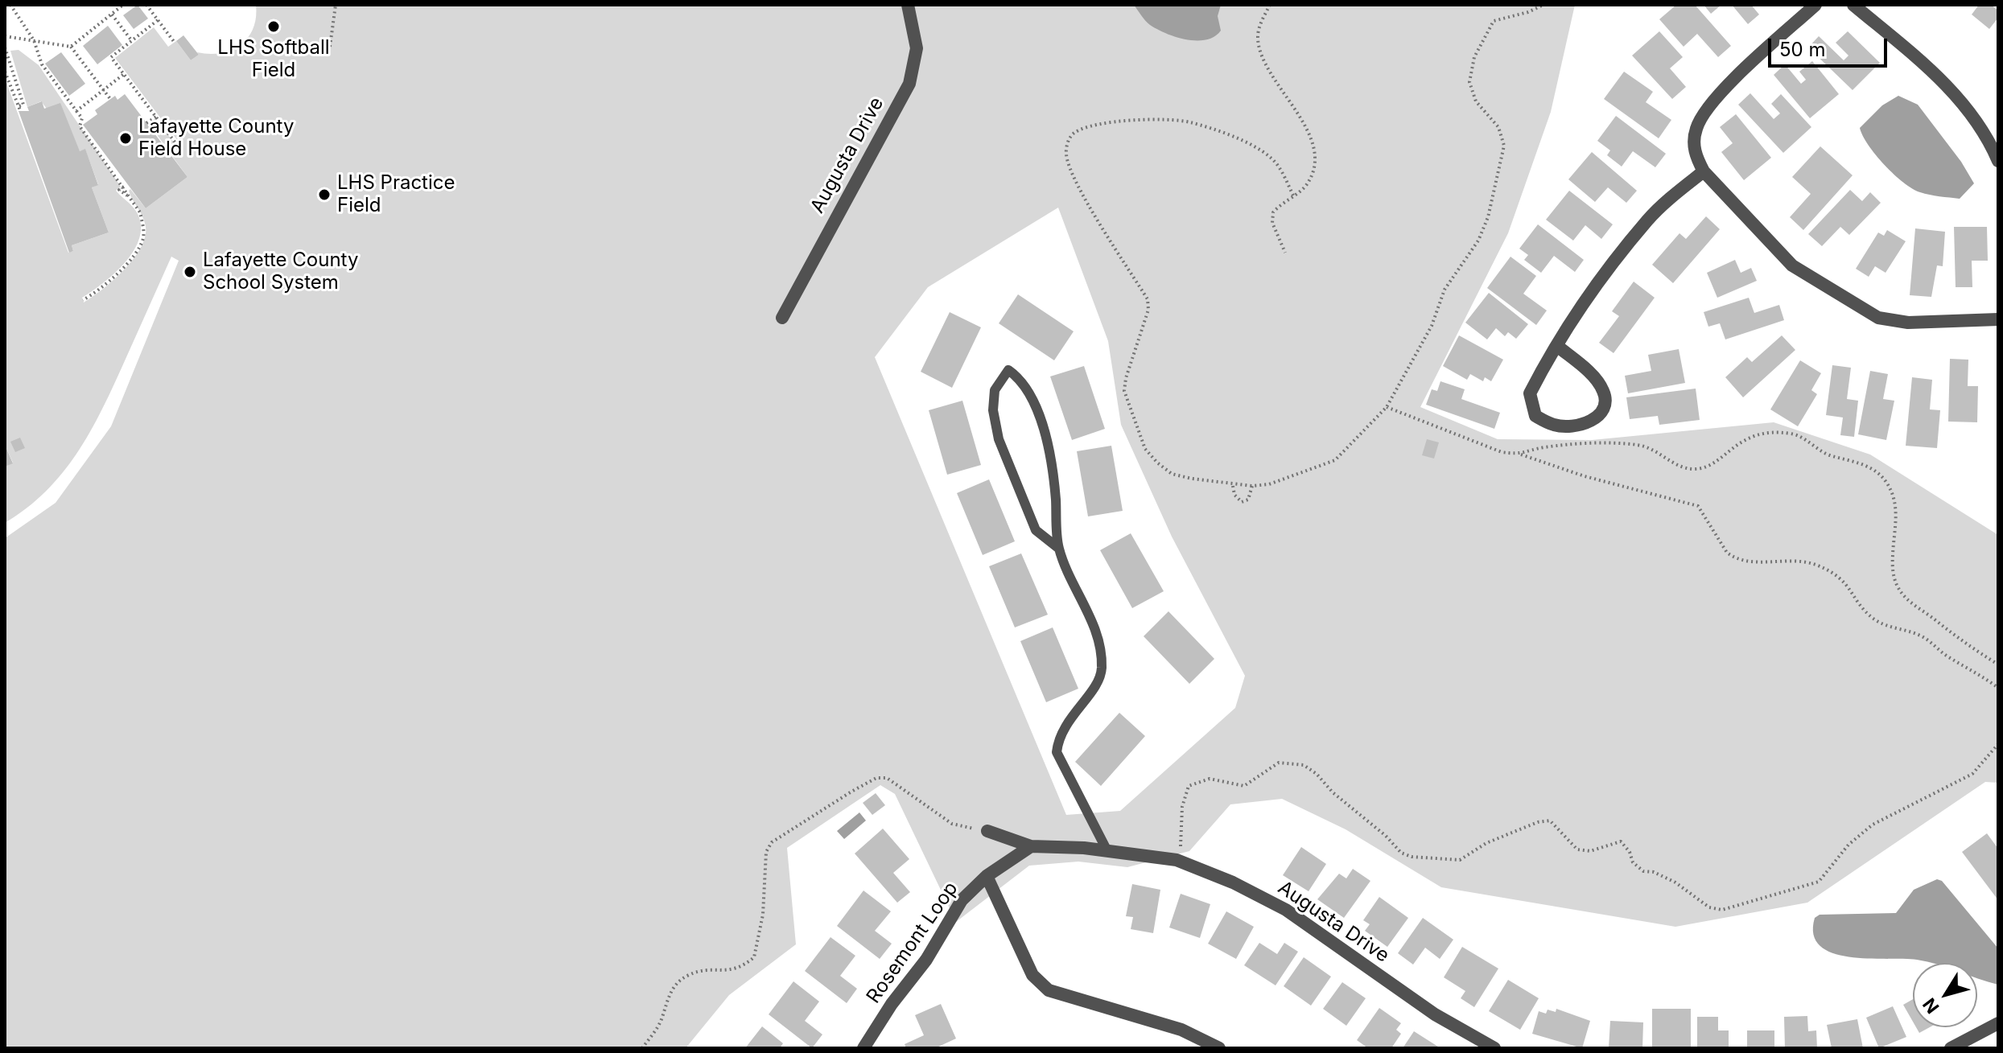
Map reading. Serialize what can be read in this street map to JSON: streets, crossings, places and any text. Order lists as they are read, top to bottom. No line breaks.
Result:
{"streets":{"street":["Augusta Drive","Rosemont Loop"]},"crossings":[["Augusta Drive","Rosemont Loop"]],"places":["LHS Softball Field","Lafayette County Field House","LHS Practice Field","Lafayette County School System"],"scale_bar":"50 m","north":"bottom left"}
